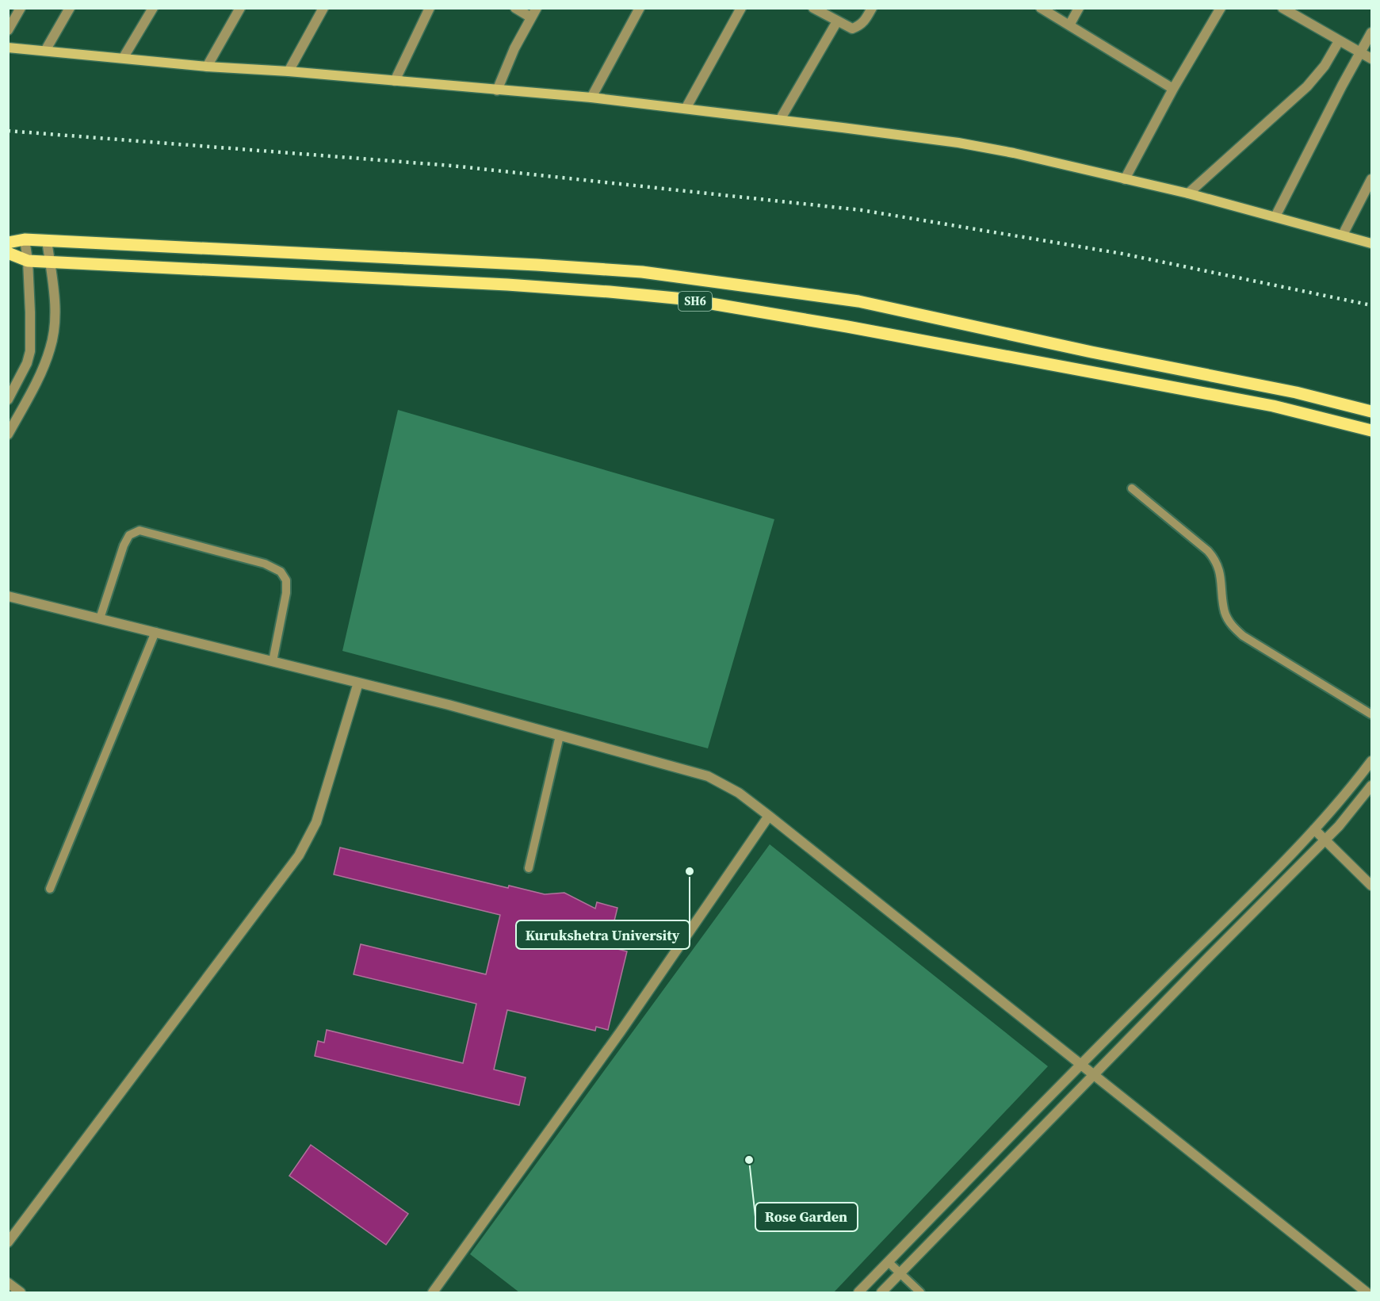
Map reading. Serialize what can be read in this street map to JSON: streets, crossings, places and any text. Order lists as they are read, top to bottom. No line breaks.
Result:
{"streets":{"main road":["SH6"]},"places":["Kurukshetra University","Rose Garden"]}
